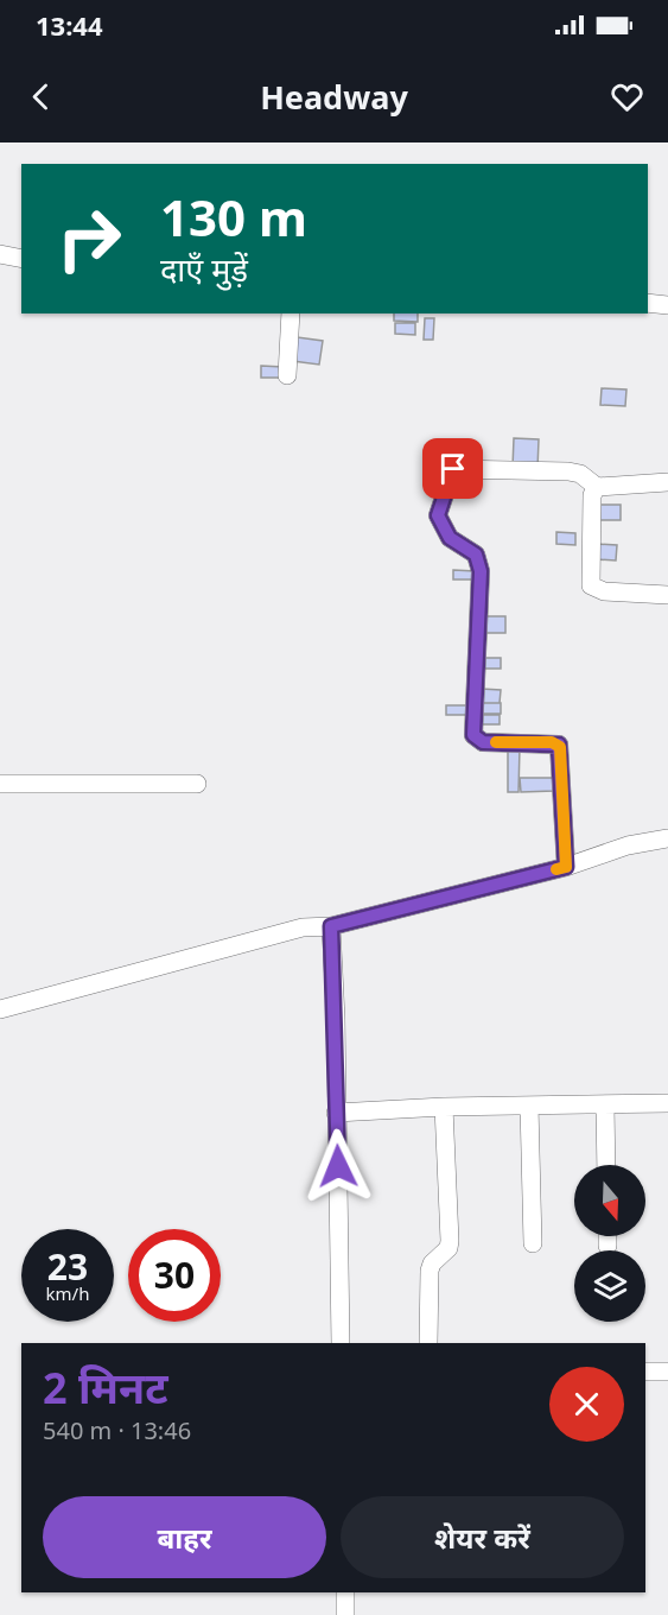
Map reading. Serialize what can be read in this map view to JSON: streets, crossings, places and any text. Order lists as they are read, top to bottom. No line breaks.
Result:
{"north":"bottom","page":{"status":"13:44","header":"Headway","turn":["130 m","दाएँ मुड़ें"],"speed":"23 km/h","limit":"30","heading":["2 मिनट","540 m · 13:46"],"buttons":["बाहर","शेयर करें"]}}
